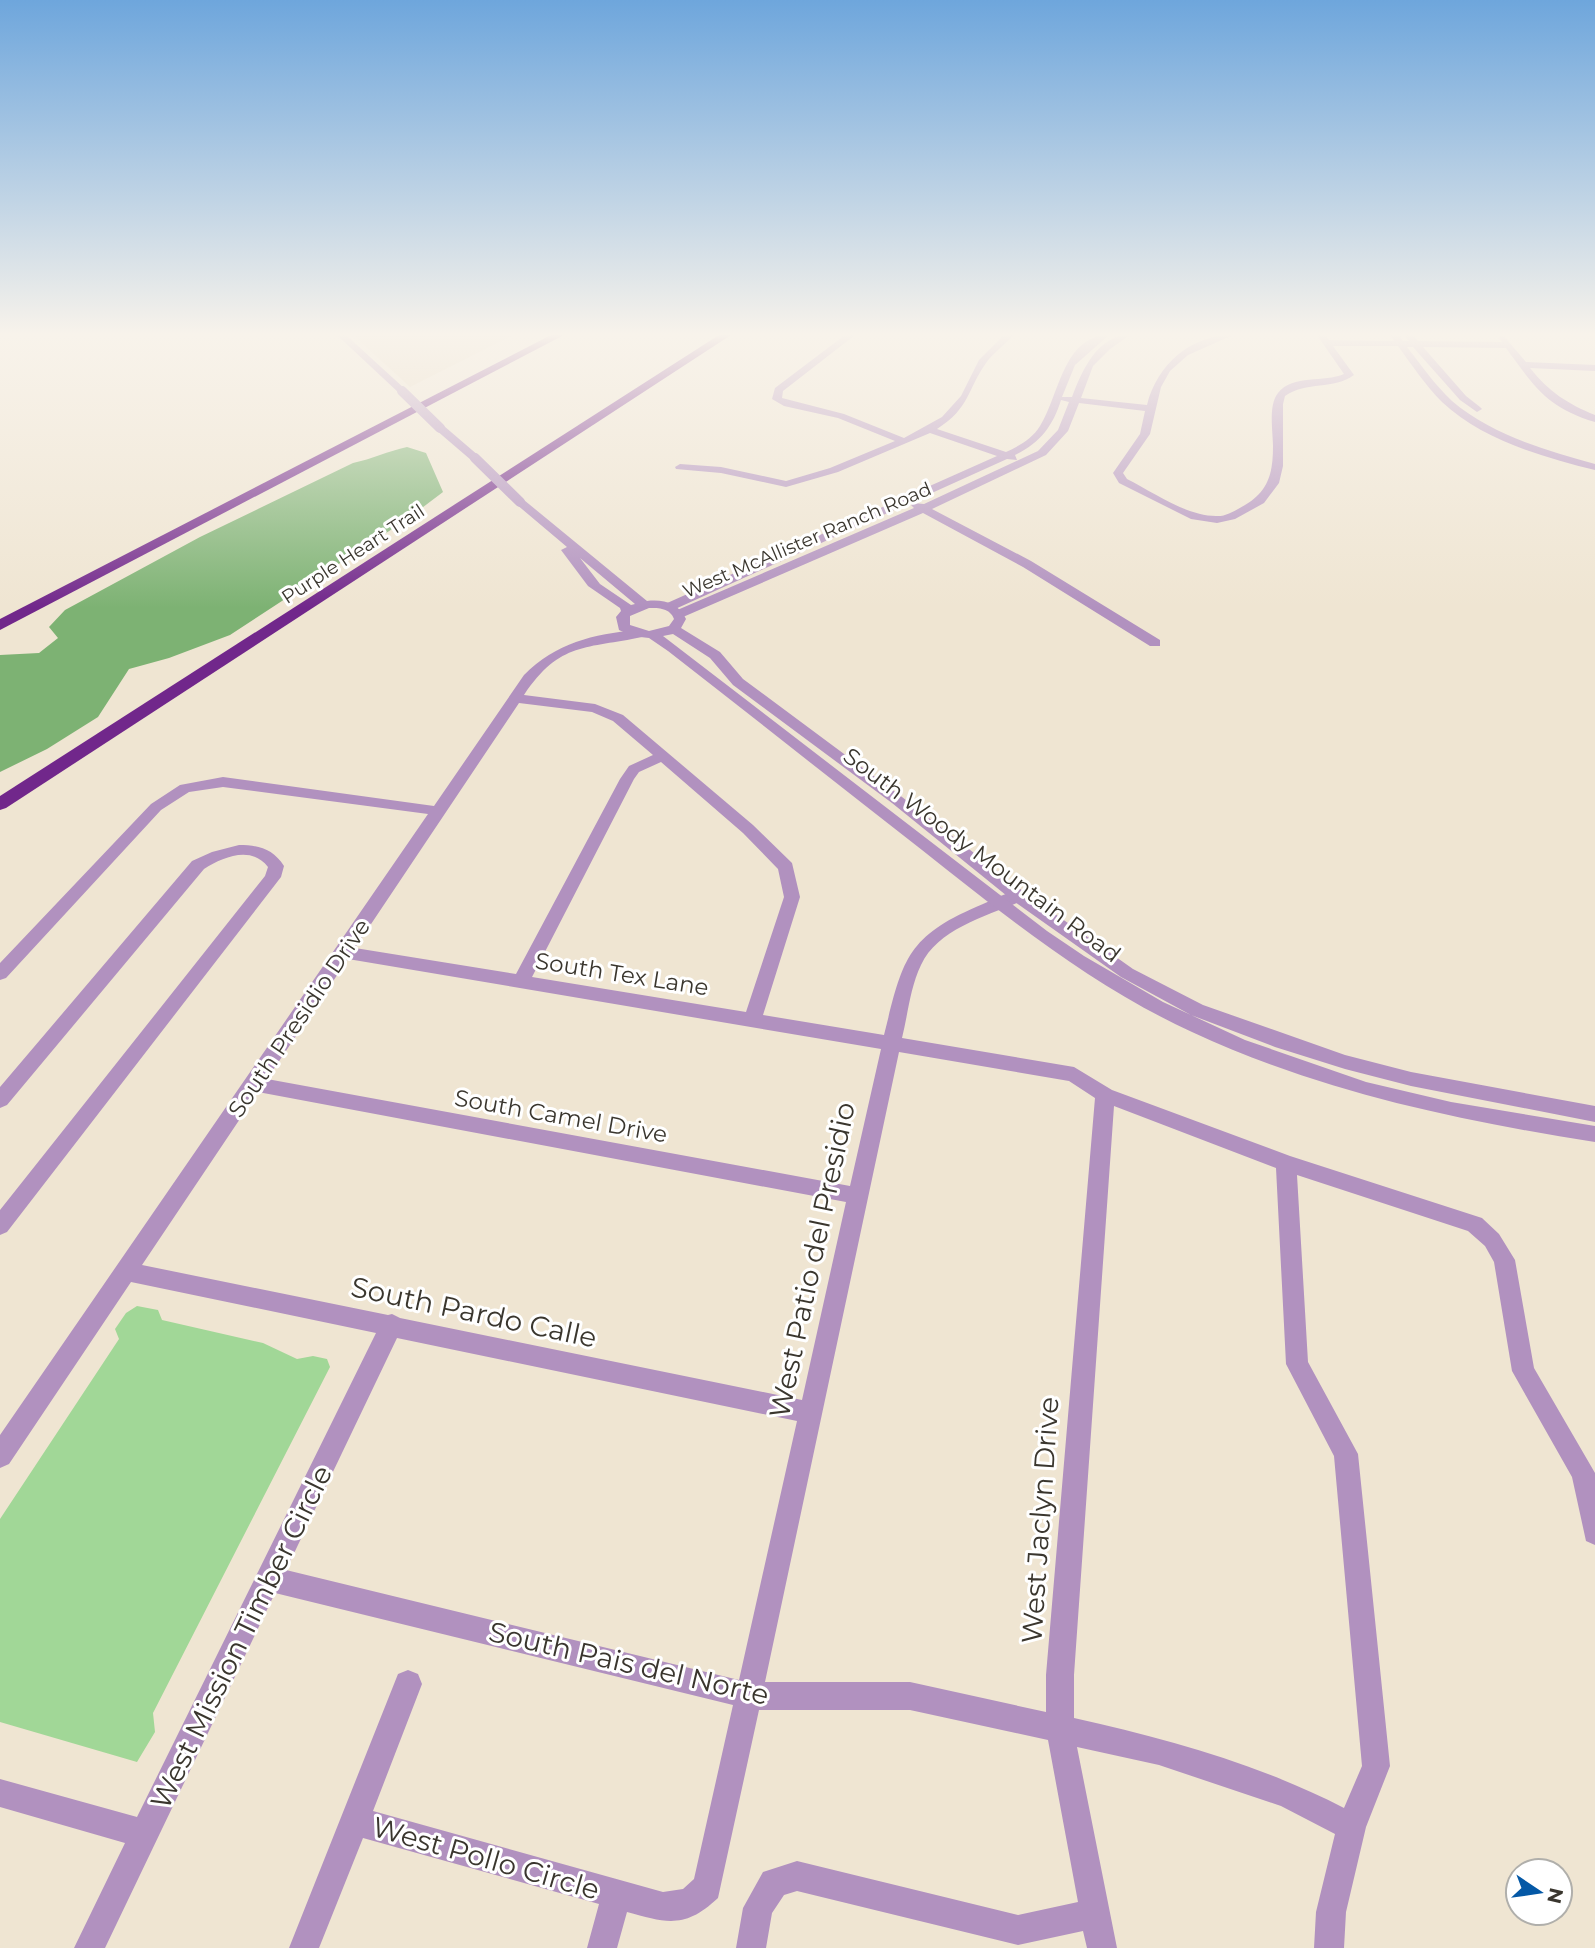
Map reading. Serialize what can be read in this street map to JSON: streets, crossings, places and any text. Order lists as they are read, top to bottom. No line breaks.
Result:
{"streets":{"highway":["Purple Heart Trail"],"street":["West McAllister Ranch Road","South Woody Mountain Road","South Tex Lane","South Presidio Drive","South Camel Drive","West Patio del Presidio","South Pardo Calle","West Jaclyn Drive","West Mission Timber Circle","South Pais del Norte","West Pollo Circle"]},"crossings":[["West McAllister Ranch Road","South Woody Mountain Road"],["South Woody Mountain Road","South Presidio Drive"],["South Woody Mountain Road","West Patio del Presidio"],["South Tex Lane","South Presidio Drive"],["South Tex Lane","West Patio del Presidio"],["South Tex Lane","West Jaclyn Drive"],["South Presidio Drive","South Camel Drive"],["South Presidio Drive","South Pardo Calle"],["South Camel Drive","West Patio del Presidio"],["West Patio del Presidio","South Pardo Calle"],["West Patio del Presidio","South Pais del Norte"],["West Patio del Presidio","West Pollo Circle"],["South Pardo Calle","West Mission Timber Circle"],["West Jaclyn Drive","South Pais del Norte"],["West Mission Timber Circle","South Pais del Norte"],["South Pais del Norte","West Pollo Circle"]],"north":"right"}
